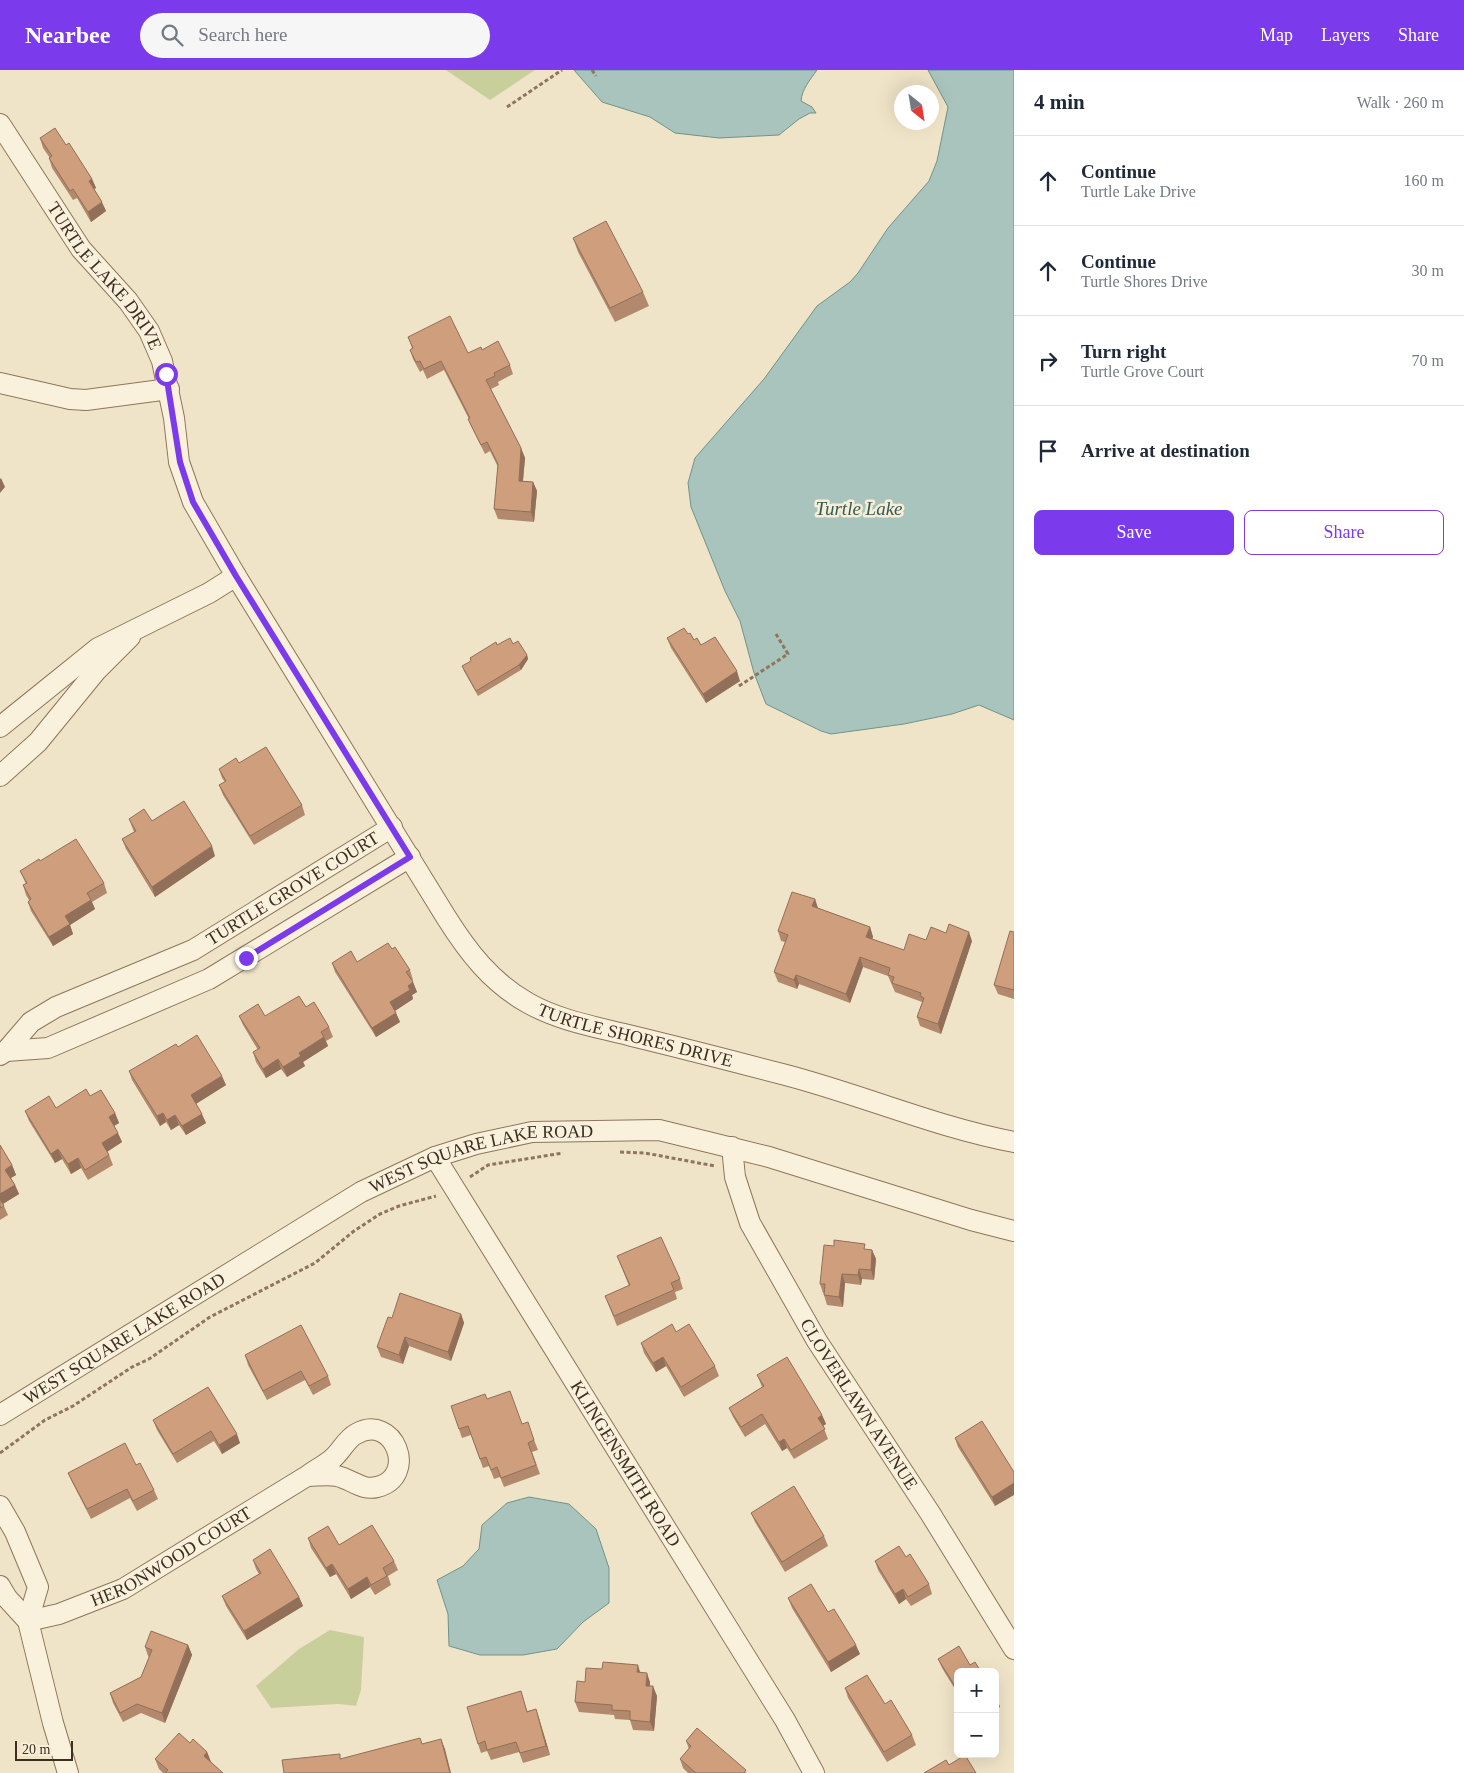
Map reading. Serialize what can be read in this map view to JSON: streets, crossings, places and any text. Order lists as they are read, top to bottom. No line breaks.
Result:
{"streets":{"street":["TURTLE LAKE DRIVE","TURTLE GROVE COURT","TURTLE SHORES DRIVE","WEST SQUARE LAKE ROAD","CLOVERLAWN AVENUE","KLINGENSMITH ROAD","HERONWOOD COURT"]},"crossings":[["TURTLE LAKE DRIVE","TURTLE SHORES DRIVE"],["TURTLE GROVE COURT","TURTLE SHORES DRIVE"],["WEST SQUARE LAKE ROAD","CLOVERLAWN AVENUE"],["WEST SQUARE LAKE ROAD","KLINGENSMITH ROAD"]],"water":["Turtle Lake"],"scale_bar":"20 m","north":"bottom right","page":{"header":"Nearbee","search":"Search here","nav":["Map","Layers","Share"],"heading":["4 min","Walk · 260 m"],"list":[["Continue","Turtle Lake Drive","160 m"],["Continue","Turtle Shores Drive","30 m"],["Turn right","Turtle Grove Court","70 m"],"Arrive at destination"],"buttons":["Save","Share"],"map_buttons":["+","−"],"scale":"20 m"}}
